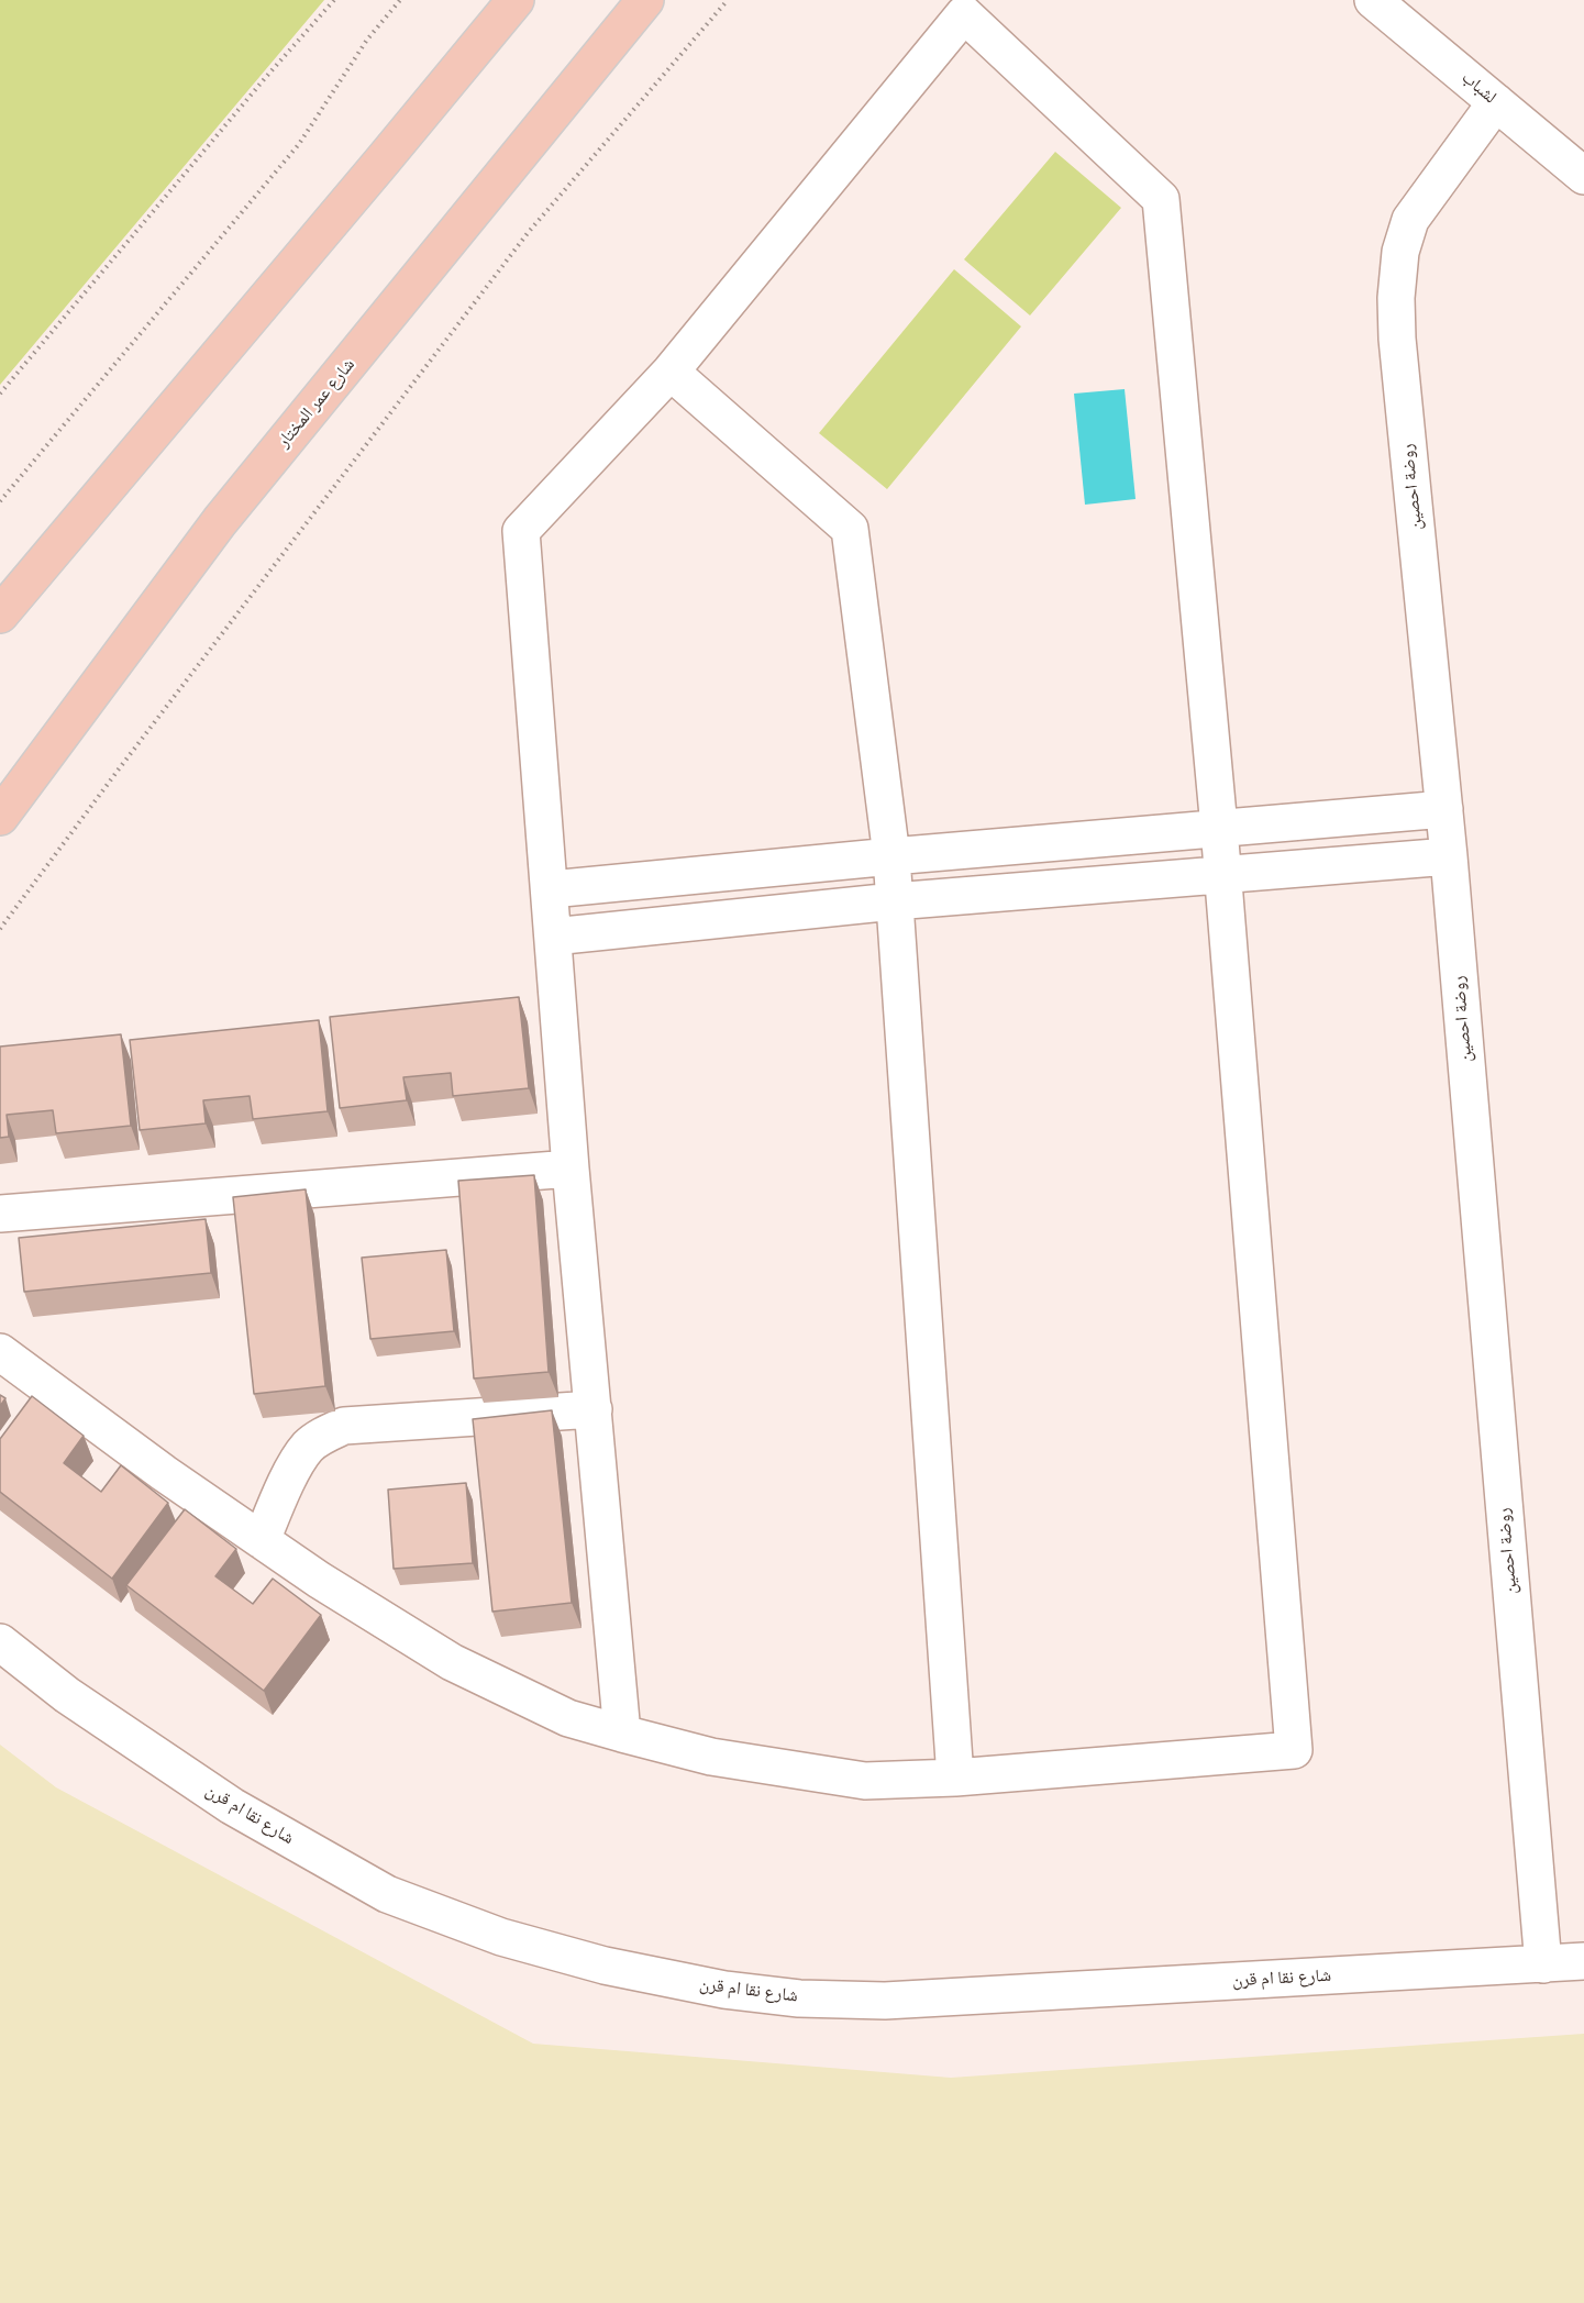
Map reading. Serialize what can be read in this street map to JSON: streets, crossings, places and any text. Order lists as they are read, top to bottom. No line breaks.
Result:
{"streets":{"main road":["شارع عمر المختار"],"street":["لشباب","روضة احصين","شارع نقا ام قرن"]},"crossings":[["لشباب","روضة احصين"],["روضة احصين","شارع نقا ام قرن"]]}
